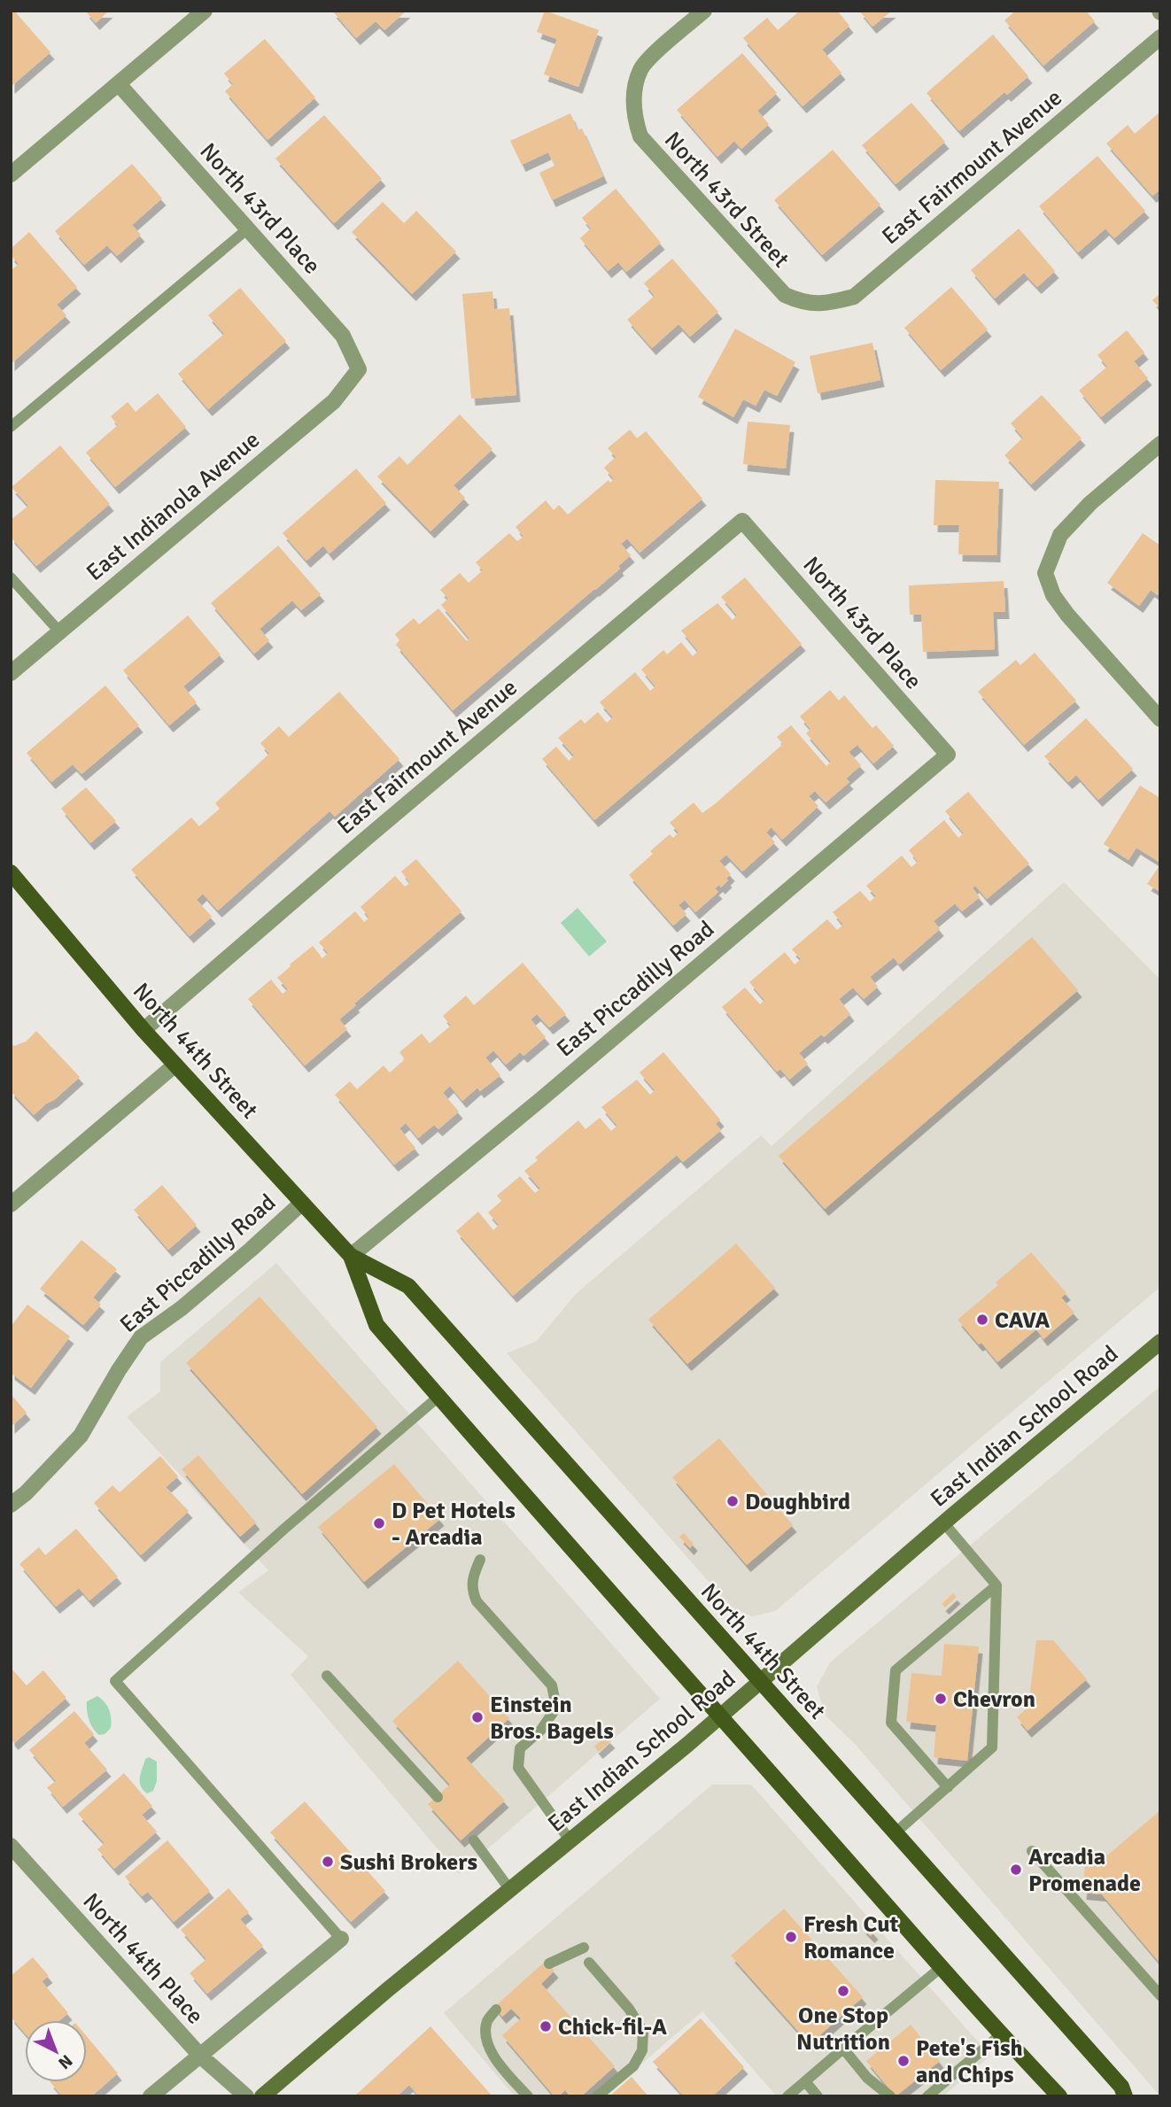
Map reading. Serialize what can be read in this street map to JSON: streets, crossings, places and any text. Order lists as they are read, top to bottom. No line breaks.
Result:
{"streets":{"main road":["North 44th Street","East Indian School Road"],"street":["East Fairmount Avenue","North 43rd Street","North 43rd Place","East Indianola Avenue","East Piccadilly Road","North 44th Place"]},"crossings":[["East Fairmount Avenue","North 43rd Street"],["East Fairmount Avenue","North 43rd Place"],["East Fairmount Avenue","North 44th Street"],["North 43rd Place","East Indianola Avenue"],["North 43rd Place","East Piccadilly Road"],["East Piccadilly Road","North 44th Street"],["North 44th Street","East Indian School Road"]],"places":["CAVA","Doughbird","D Pet Hotels - Arcadia","Chevron","Einstein Bros. Bagels","Sushi Brokers","Arcadia Promenade","Fresh Cut Romance","One Stop Nutrition","Chick-fil-A","Pete's Fish and Chips"],"north":"bottom right"}
